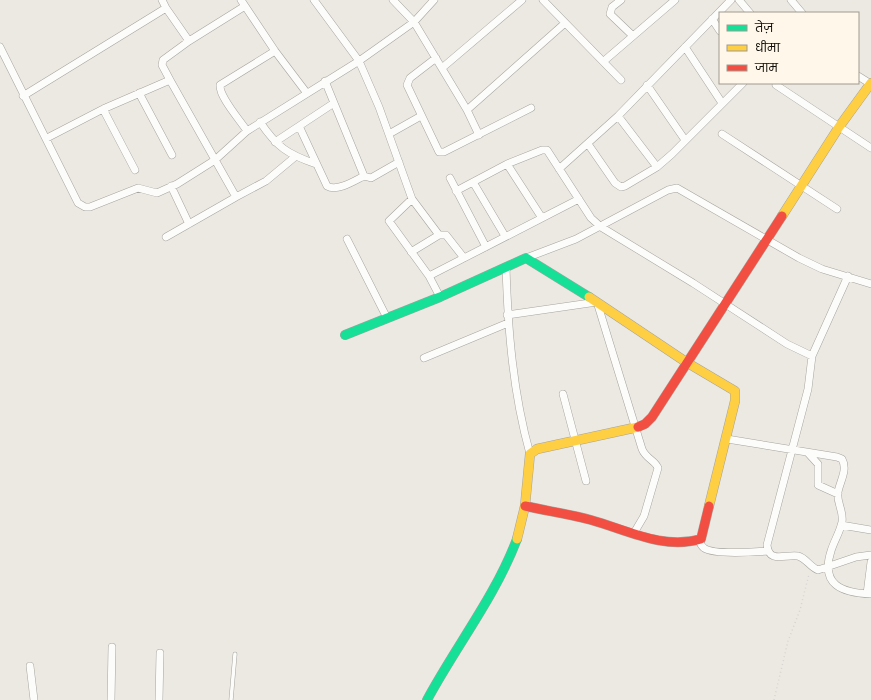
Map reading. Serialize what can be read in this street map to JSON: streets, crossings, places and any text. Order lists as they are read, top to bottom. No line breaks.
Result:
{"legend":["तेज़","धीमा","जाम"]}
